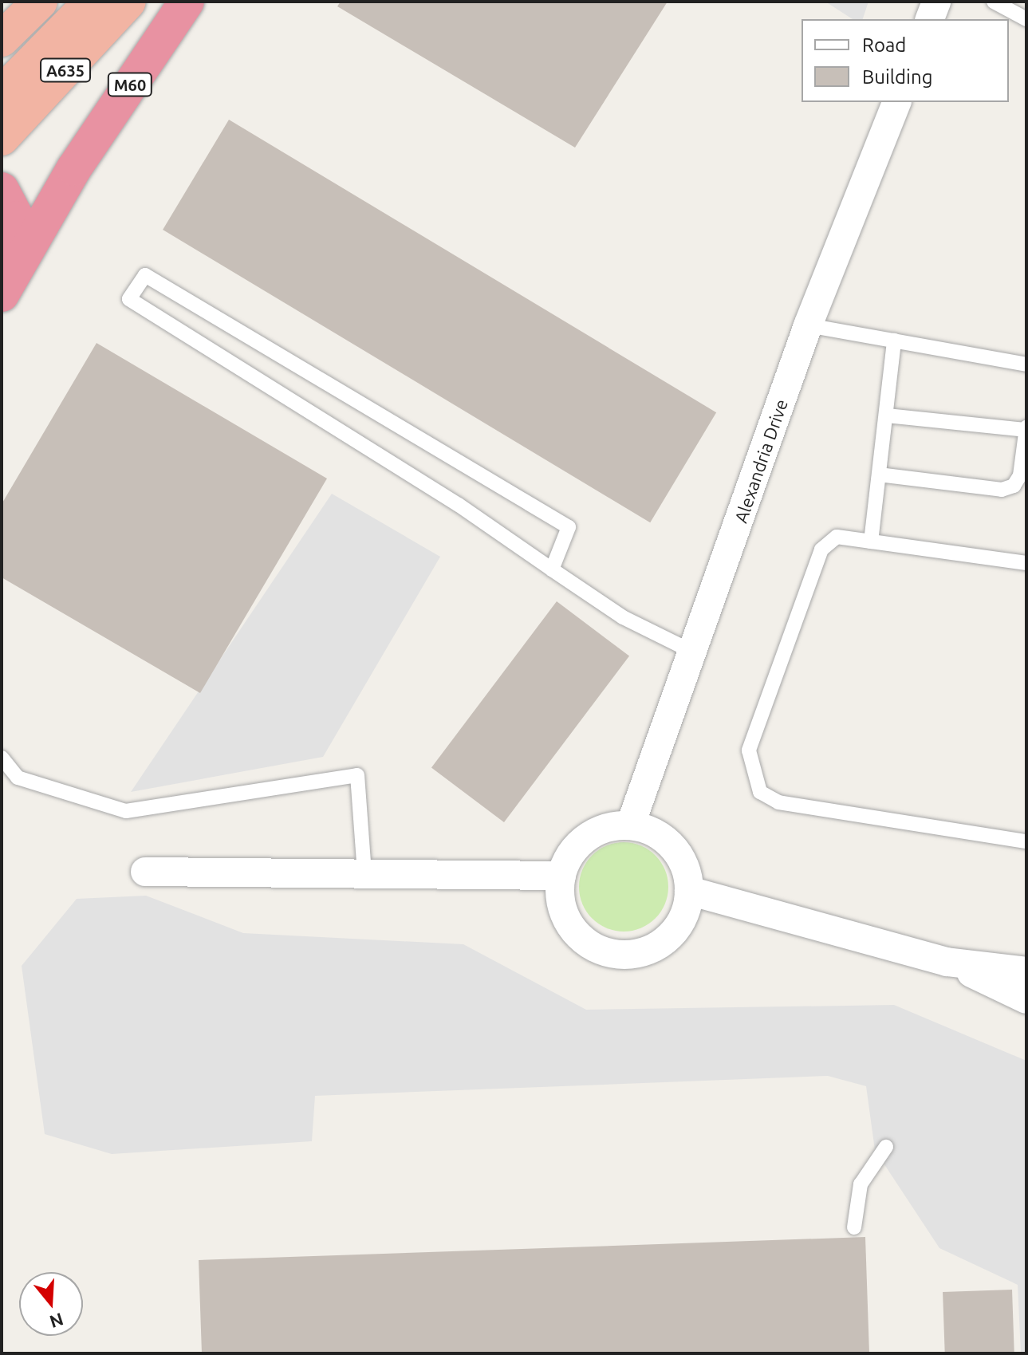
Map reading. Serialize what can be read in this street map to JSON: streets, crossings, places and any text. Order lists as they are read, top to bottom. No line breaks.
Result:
{"streets":{"highway":["A635","M60"],"street":["Alexandria Drive"]},"legend":["Road","Building"],"north":"bottom"}
